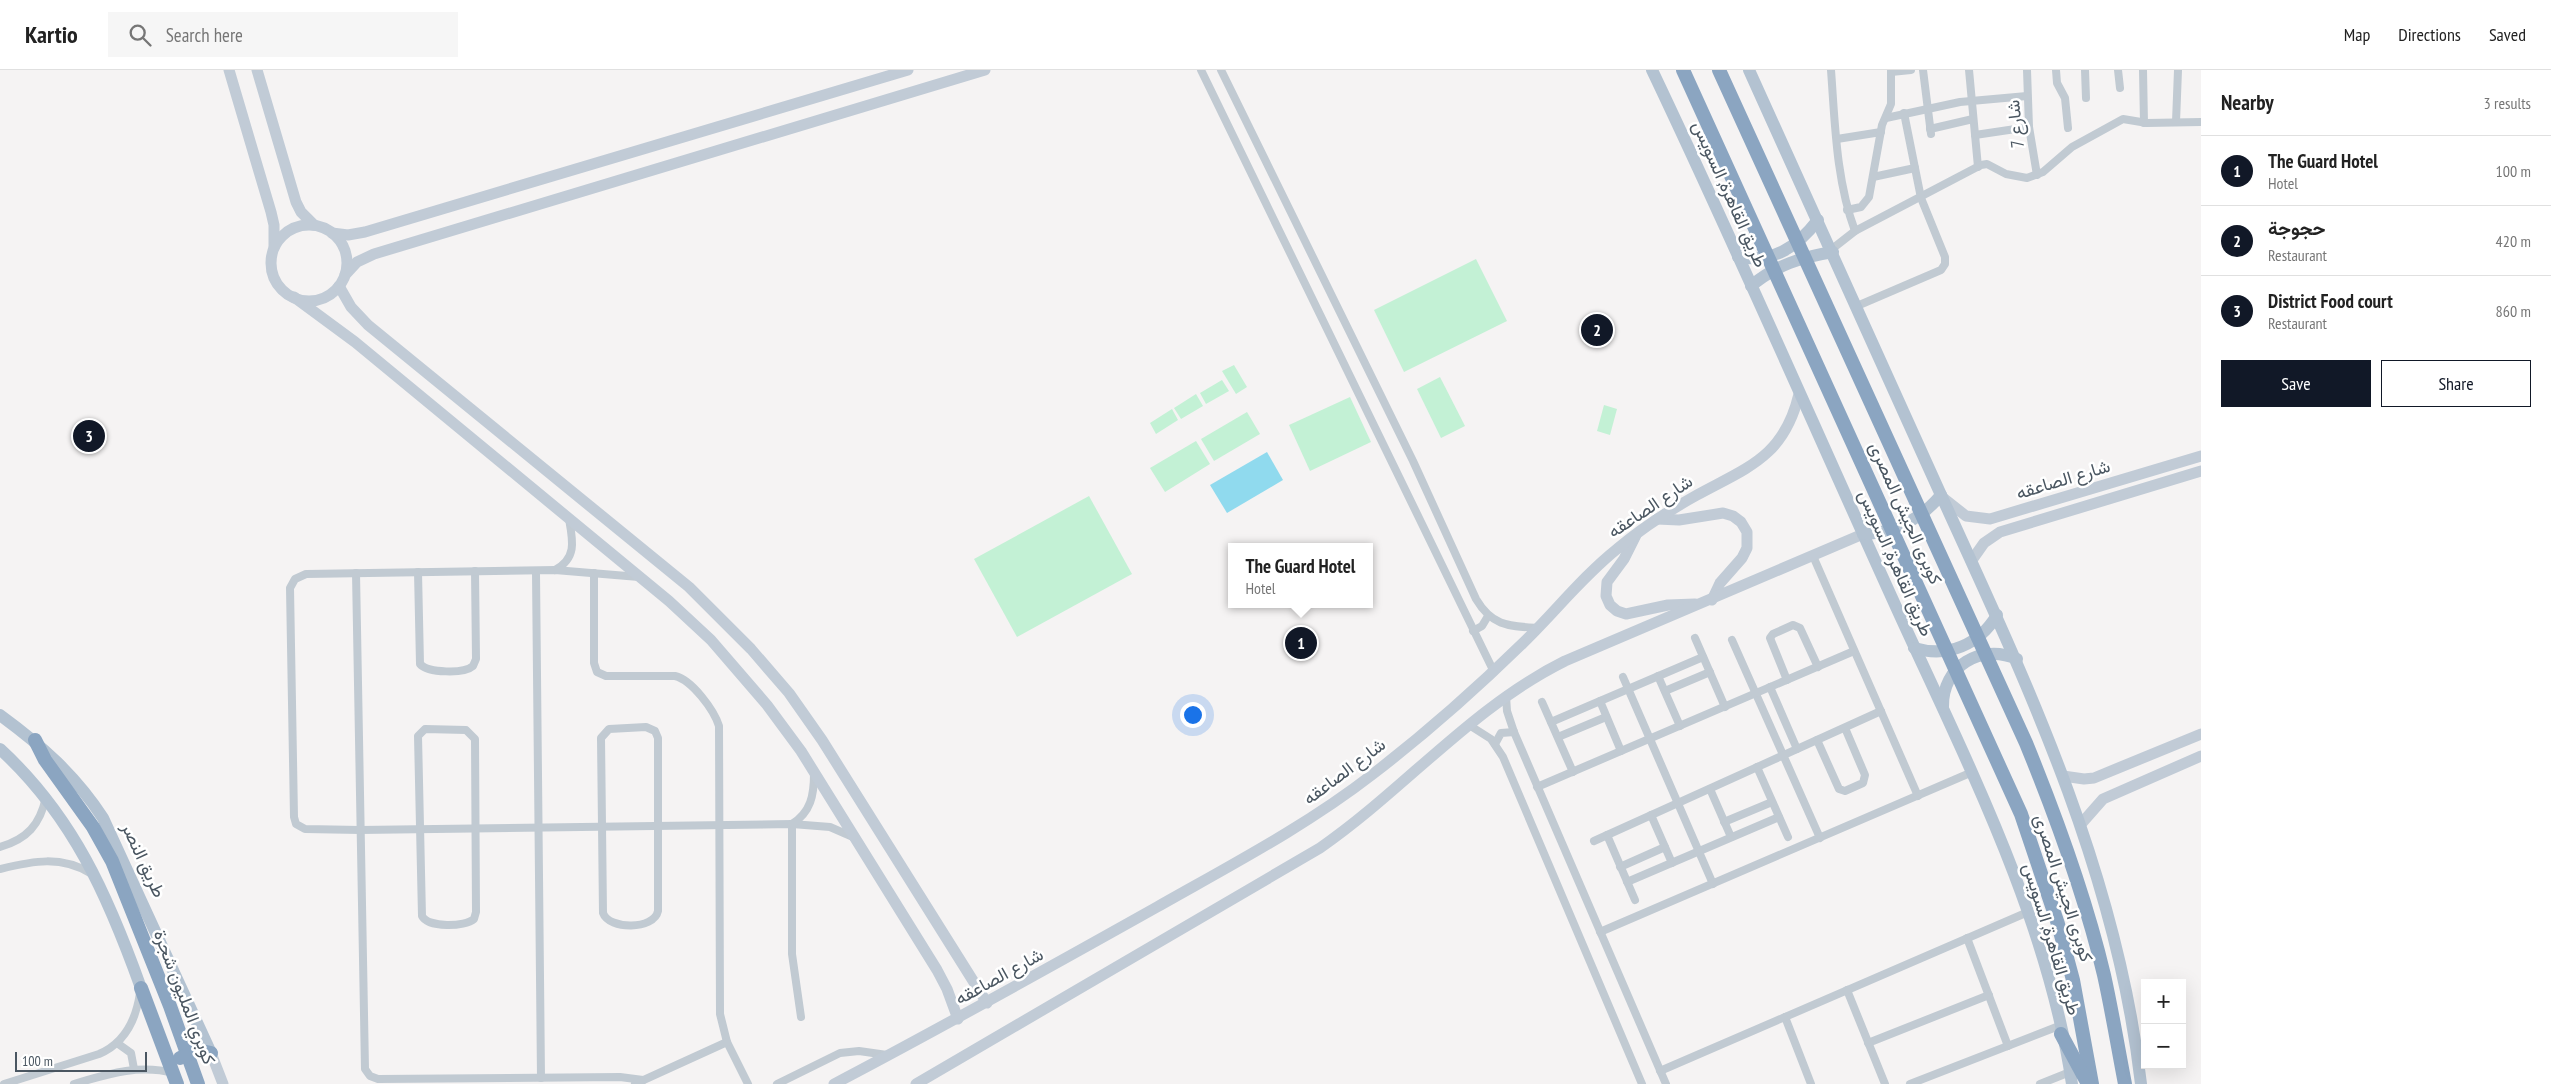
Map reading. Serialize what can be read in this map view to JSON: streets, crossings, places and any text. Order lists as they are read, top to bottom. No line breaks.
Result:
{"streets":{"highway":["طريق القاهرة, السويس","كوبرى الجيش المصرى","كوبري المليون شجرة"],"main road":["طريق النصر"],"street":["شارع 7","شارع الصاعقه"]},"crossings":[["طريق القاهرة, السويس","شارع الصاعقه"],["طريق القاهرة, السويس","كوبرى الجيش المصرى"],["طريق النصر","كوبري المليون شجرة"]],"scale_bar":"100 m","page":{"header":"Kartio","search":"Search here","nav":["Map","Directions","Saved"],"heading":["Nearby","3 results"],"list":[{"mark":"1","name":"The Guard Hotel","note":"Hotel","value":"100 m"},{"mark":"2","name":"حجوجة","note":"Restaurant","value":"420 m"},{"mark":"3","name":"District Food court","note":"Restaurant","value":"860 m"}],"pins":["2","3","1"],"buttons":["Save","Share"],"popup":["The Guard Hotel","Hotel"],"map_buttons":["+","−"],"scale":"100 m"}}
